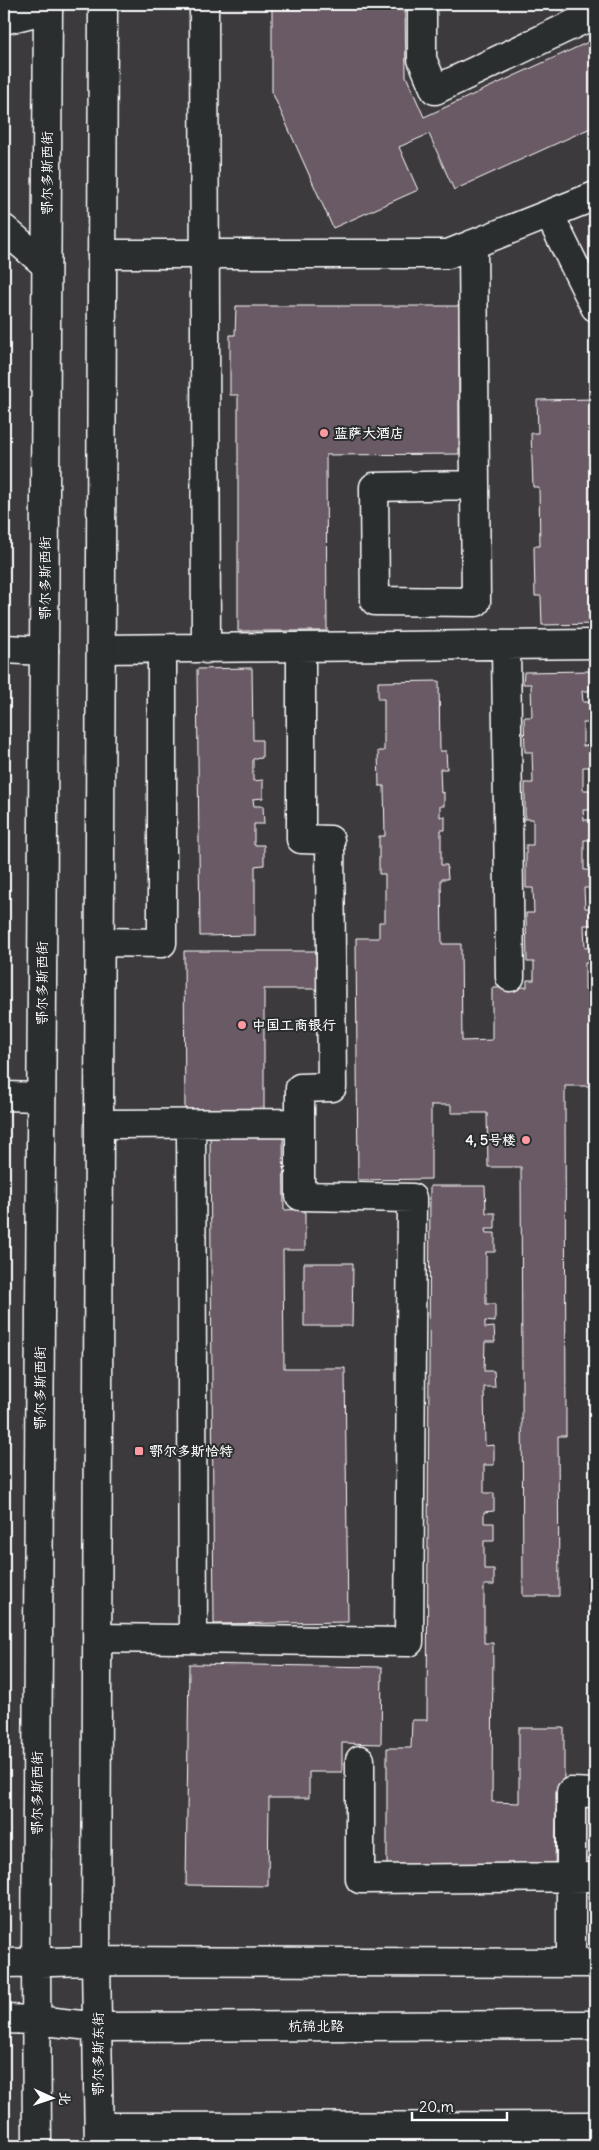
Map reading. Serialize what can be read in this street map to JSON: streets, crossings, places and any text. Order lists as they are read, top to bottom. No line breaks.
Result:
{"streets":{"main road":["鄂尔多斯西街","杭锦北路","鄂尔多斯东街"]},"crossings":[["杭锦北路","鄂尔多斯东街"]],"places":{"other":["蓝萨大酒店","中国工商银行","4, 5号楼"],"transit":["鄂尔多斯恰特"]},"scale_bar":"20 m","north":"right"}
